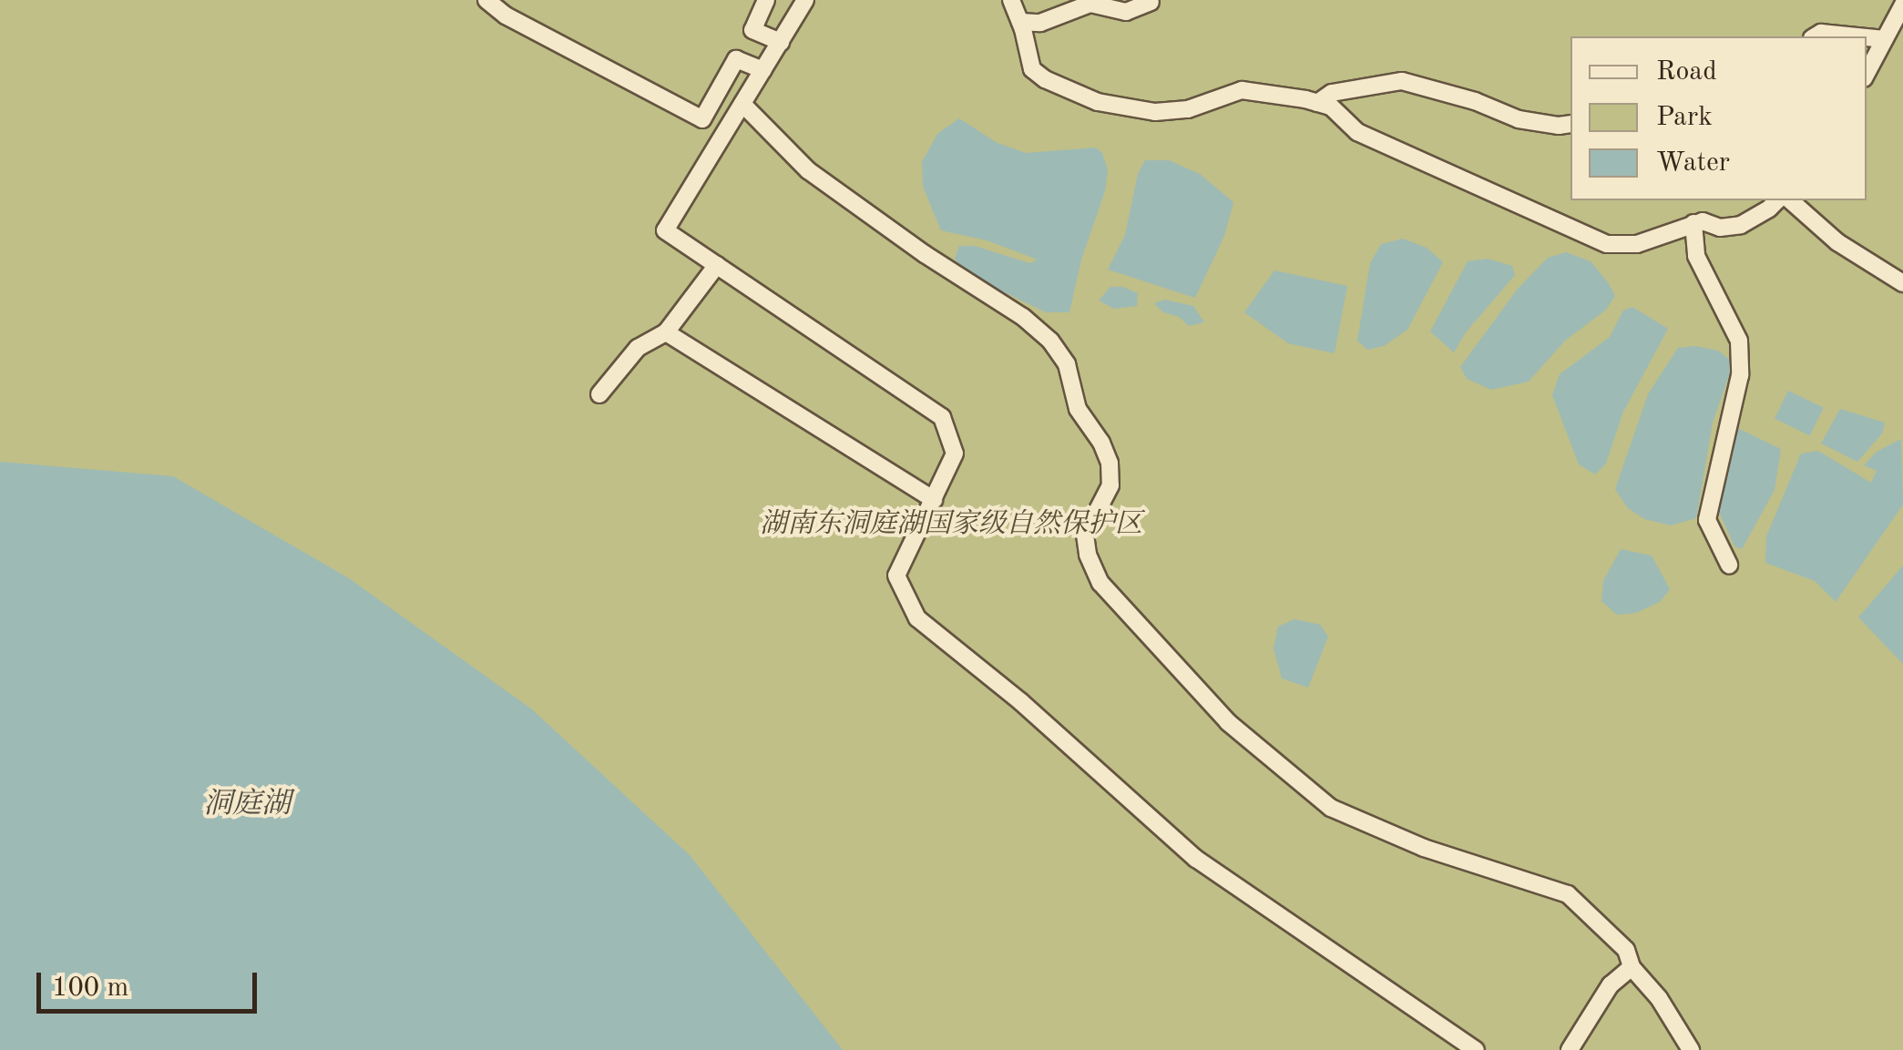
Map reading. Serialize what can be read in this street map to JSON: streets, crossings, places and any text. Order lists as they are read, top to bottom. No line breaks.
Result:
{"water":["洞庭湖"],"parks":["湖南东洞庭湖国家级自然保护区"],"legend":["Road","Park","Water"],"scale_bar":"100 m"}
